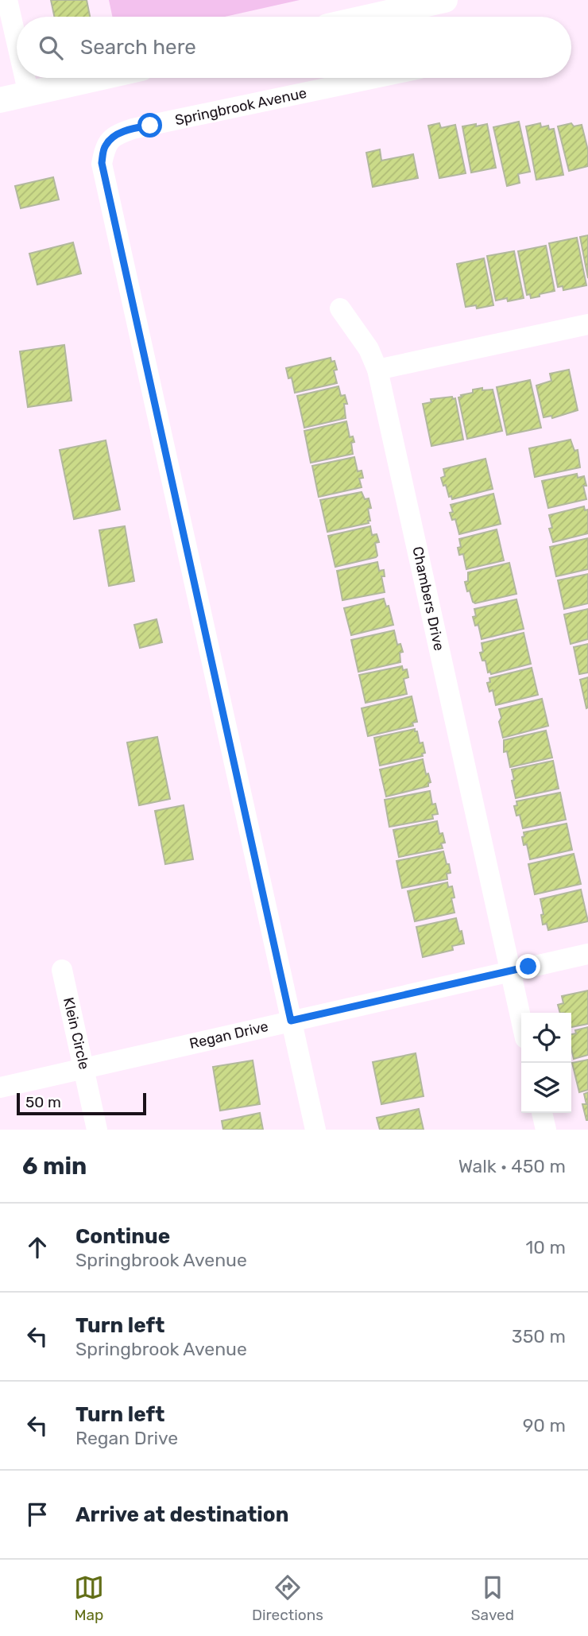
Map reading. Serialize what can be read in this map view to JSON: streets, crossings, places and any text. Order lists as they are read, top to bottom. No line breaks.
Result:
{"streets":{"street":["Springbrook Avenue","Chambers Drive","Klein Circle","Regan Drive"]},"crossings":[["Springbrook Avenue","Regan Drive"],["Chambers Drive","Regan Drive"],["Klein Circle","Regan Drive"]],"scale_bar":"50 m","page":{"search":"Search here","scale":"50 m","heading":["6 min","Walk · 450 m"],"list":[["Continue","Springbrook Avenue","10 m"],["Turn left","Springbrook Avenue","350 m"],["Turn left","Regan Drive","90 m"],"Arrive at destination"],"nav":["Map","Directions","Saved"]}}
